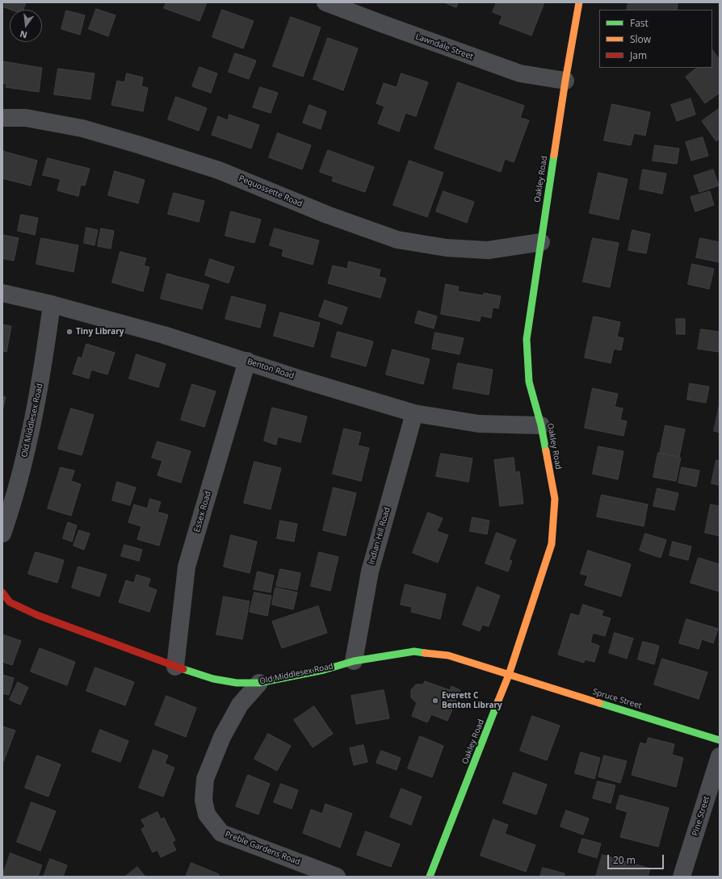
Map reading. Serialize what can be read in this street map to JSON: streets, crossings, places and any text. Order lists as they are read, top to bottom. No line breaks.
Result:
{"streets":{"street":["Lawndale Street","Oakley Road","Pequossette Road","Benton Road","Old Middlesex Road","Essex Road","Indian Hill Road","Spruce Street","Pine Street","Preble Gardens Road"]},"crossings":[["Lawndale Street","Oakley Road"],["Oakley Road","Pequossette Road"],["Oakley Road","Benton Road"],["Oakley Road","Old Middlesex Road"],["Oakley Road","Spruce Street"],["Benton Road","Old Middlesex Road"],["Benton Road","Essex Road"],["Benton Road","Indian Hill Road"],["Old Middlesex Road","Essex Road"],["Old Middlesex Road","Indian Hill Road"],["Old Middlesex Road","Spruce Street"],["Old Middlesex Road","Preble Gardens Road"]],"places":["Tiny Library","Everett C Benton Library"],"legend":["Fast","Slow","Jam"],"scale_bar":"20 m","north":"bottom"}
